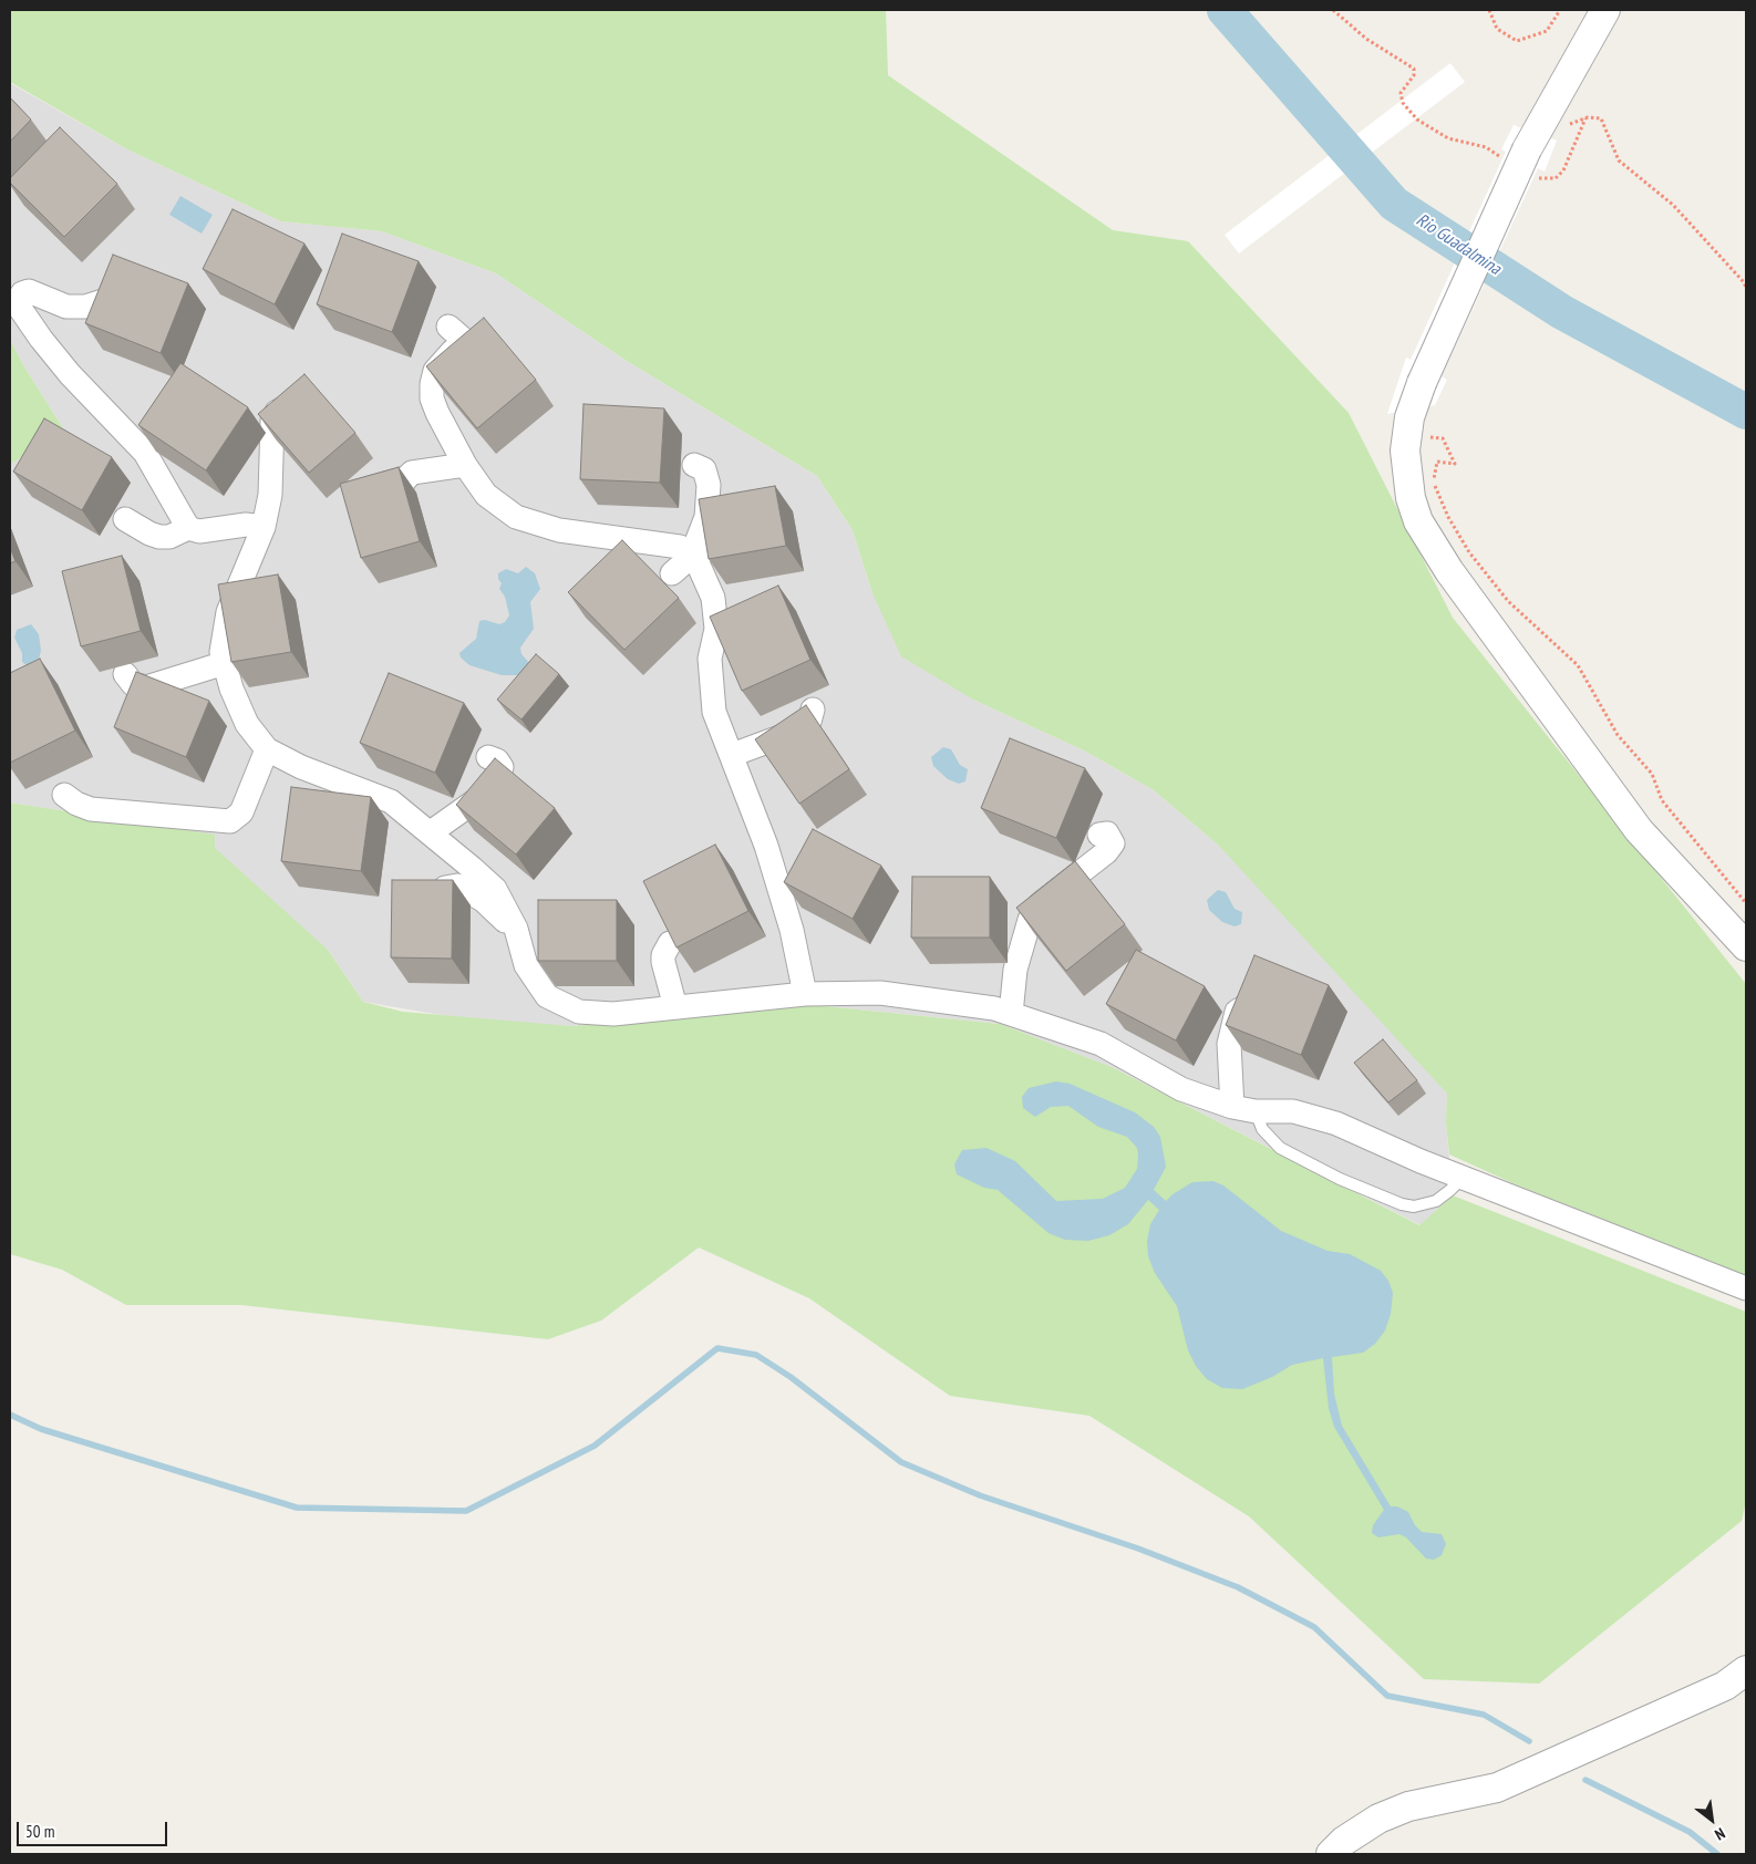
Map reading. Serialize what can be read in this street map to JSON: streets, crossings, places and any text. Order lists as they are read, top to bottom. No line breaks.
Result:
{"water":["Rio Guadalmina"],"scale_bar":"50 m","north":"bottom right"}
